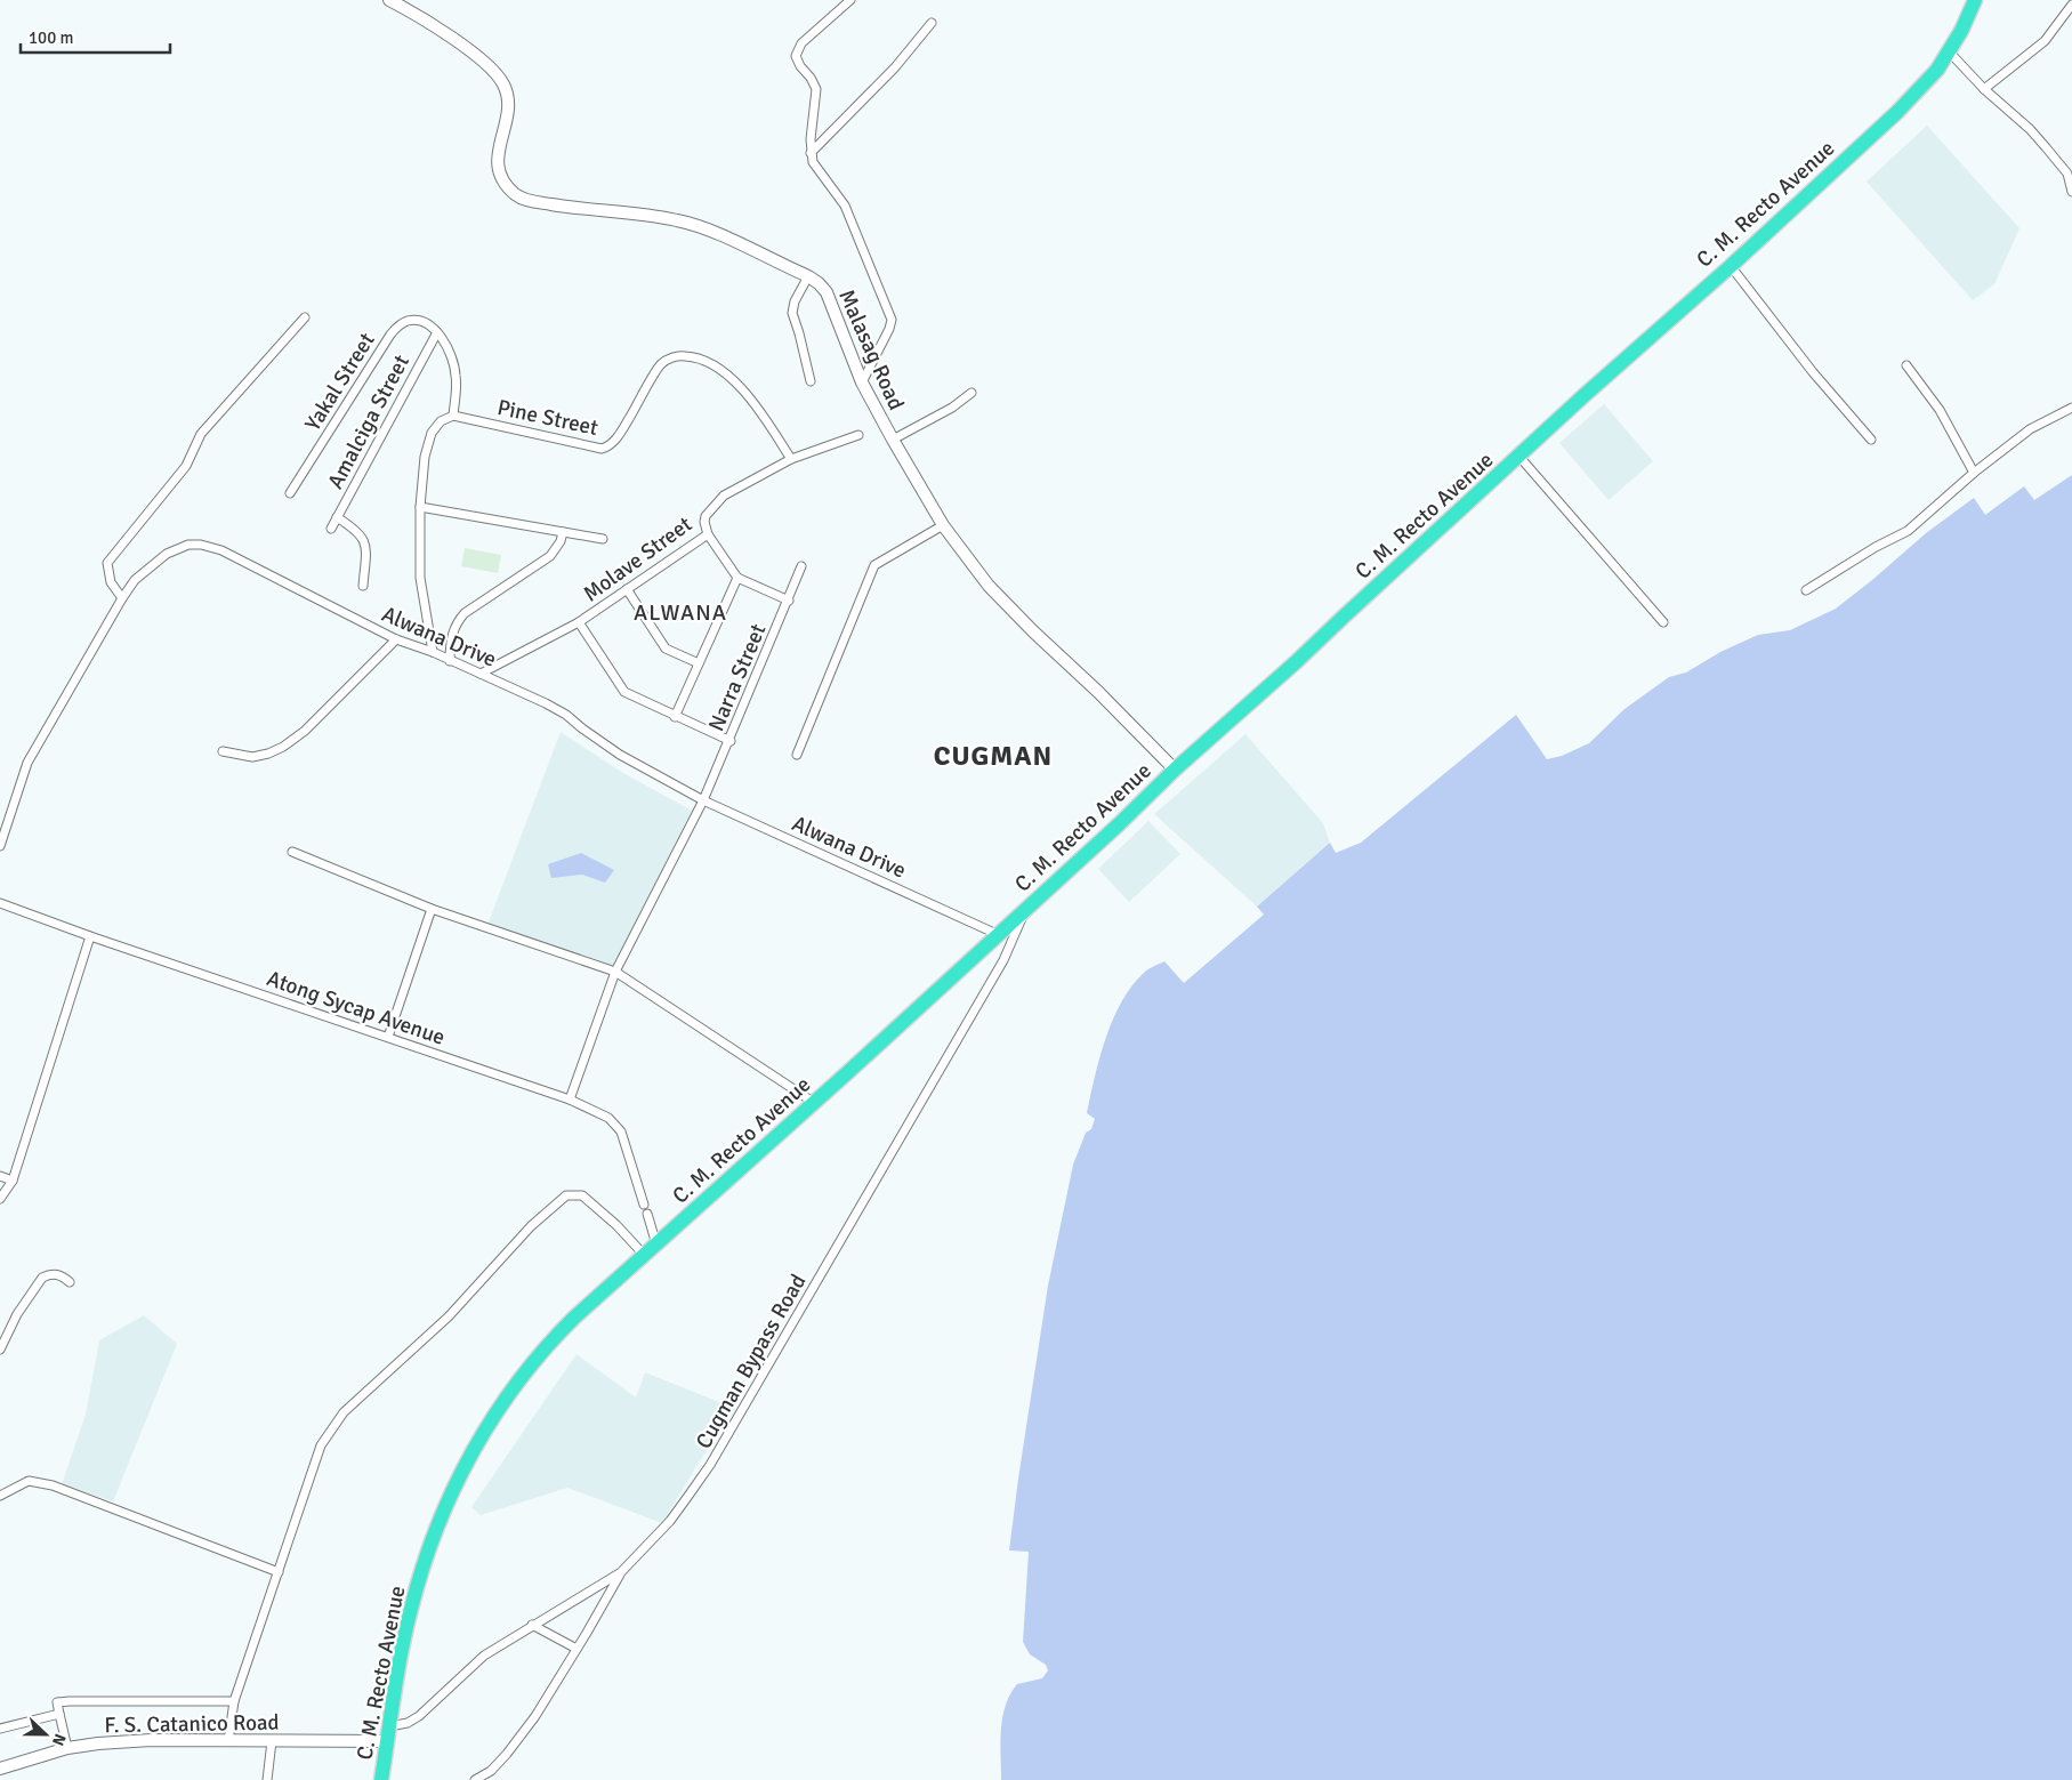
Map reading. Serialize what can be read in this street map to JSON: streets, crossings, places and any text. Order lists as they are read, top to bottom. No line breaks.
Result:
{"streets":{"highway":["C. M. Recto Avenue"],"street":["Malasag Road","Yakal Street","Pine Street","Amalciga Street","Molave Street","Alwana Drive","Narra Street","Atong Sycap Avenue","Cugman Bypass Road","F. S. Catanico Road"]},"crossings":[["C. M. Recto Avenue","Malasag Road"],["C. M. Recto Avenue","Alwana Drive"],["C. M. Recto Avenue","Cugman Bypass Road"],["C. M. Recto Avenue","F. S. Catanico Road"],["Yakal Street","Amalciga Street"],["Pine Street","Molave Street"],["Molave Street","Alwana Drive"],["Alwana Drive","Narra Street"],["Narra Street","Atong Sycap Avenue"],["Cugman Bypass Road","F. S. Catanico Road"]],"districts":["ALWANA","CUGMAN"],"scale_bar":"100 m","north":"right"}
